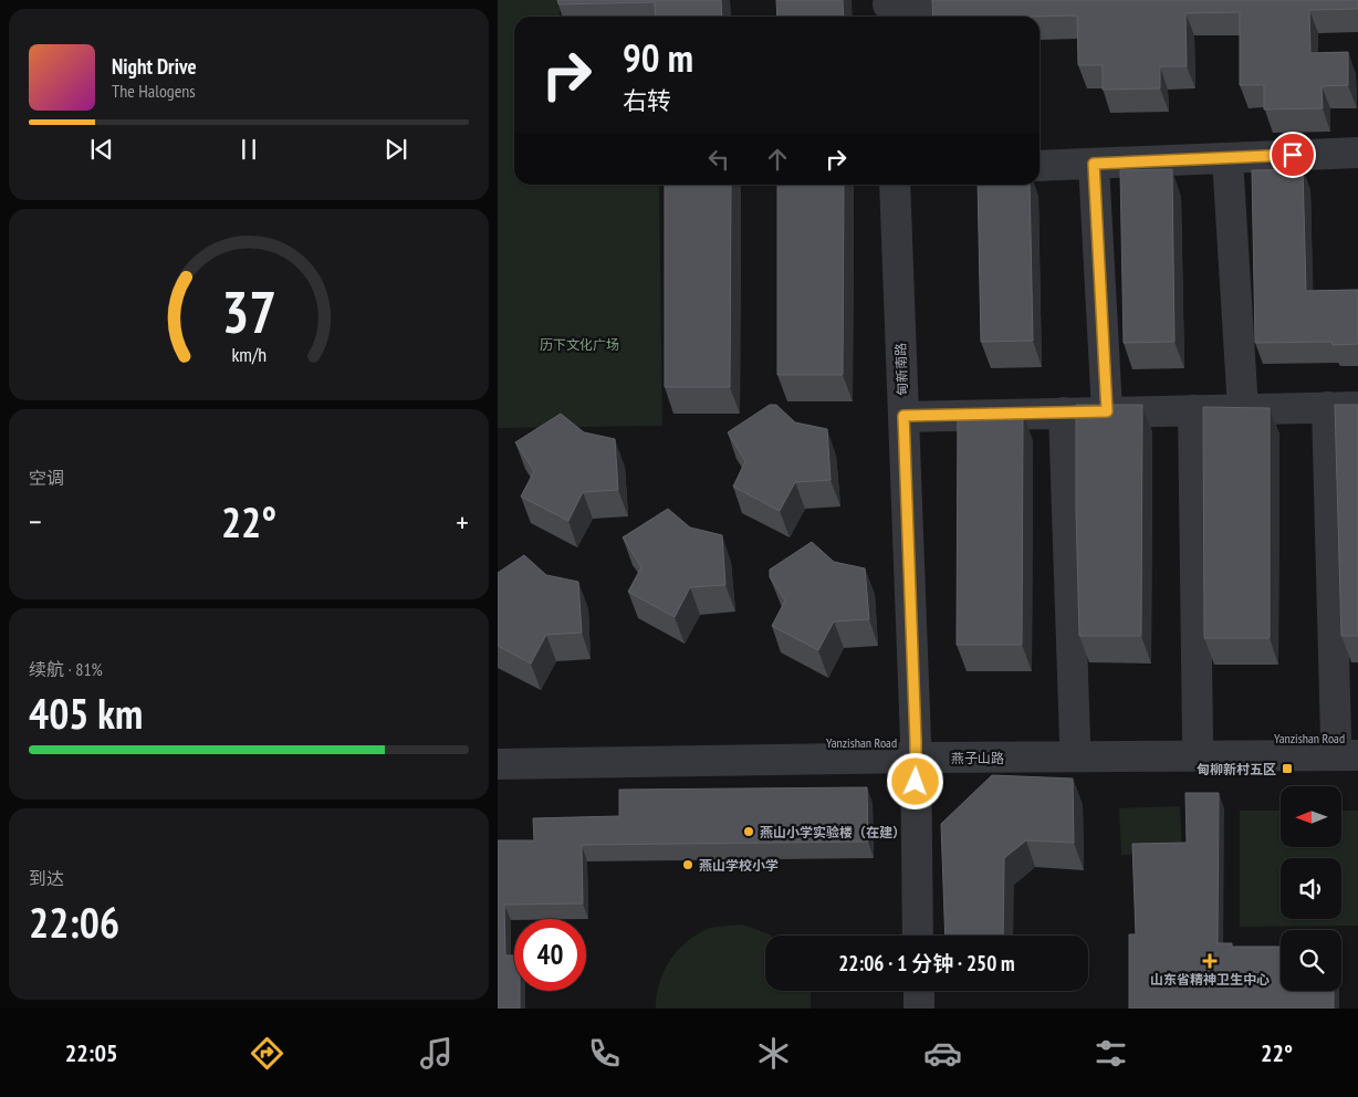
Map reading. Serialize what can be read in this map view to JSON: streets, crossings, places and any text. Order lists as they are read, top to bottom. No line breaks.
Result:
{"streets":{"street":["甸新南路","Yanzishan Road","燕子山路"]},"crossings":[["甸新南路","Yanzishan Road"],["甸新南路","燕子山路"],["Yanzishan Road","燕子山路"]],"parks":["历下文化广场"],"places":{"transit":["甸柳新村五区"],"other":["燕山小学实验楼（在建）","燕山学校小学"],"health":["山东省精神卫生中心"]},"north":"left","page":{"turn":["90 m","右转"],"song":["Night Drive","The Halogens"],"tile":["空调",["续航 · 81%","405 km"],["到达","22:06"]],"heat":["−","22°","+"],"limit":"40","trip":"22:06 · 1 分钟 · 250 m","tabs":["22:05","22°"],"gauge":["37","km/h"]}}
